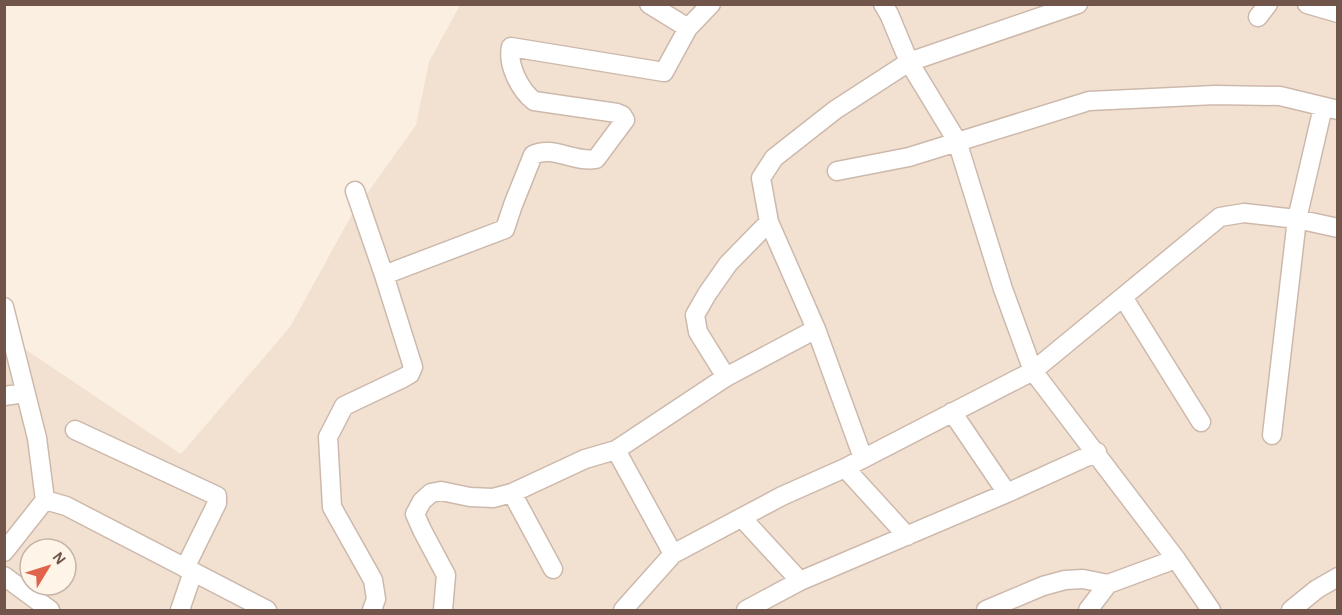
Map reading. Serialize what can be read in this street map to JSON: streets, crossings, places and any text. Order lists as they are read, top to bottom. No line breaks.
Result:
{"north":"top right"}
